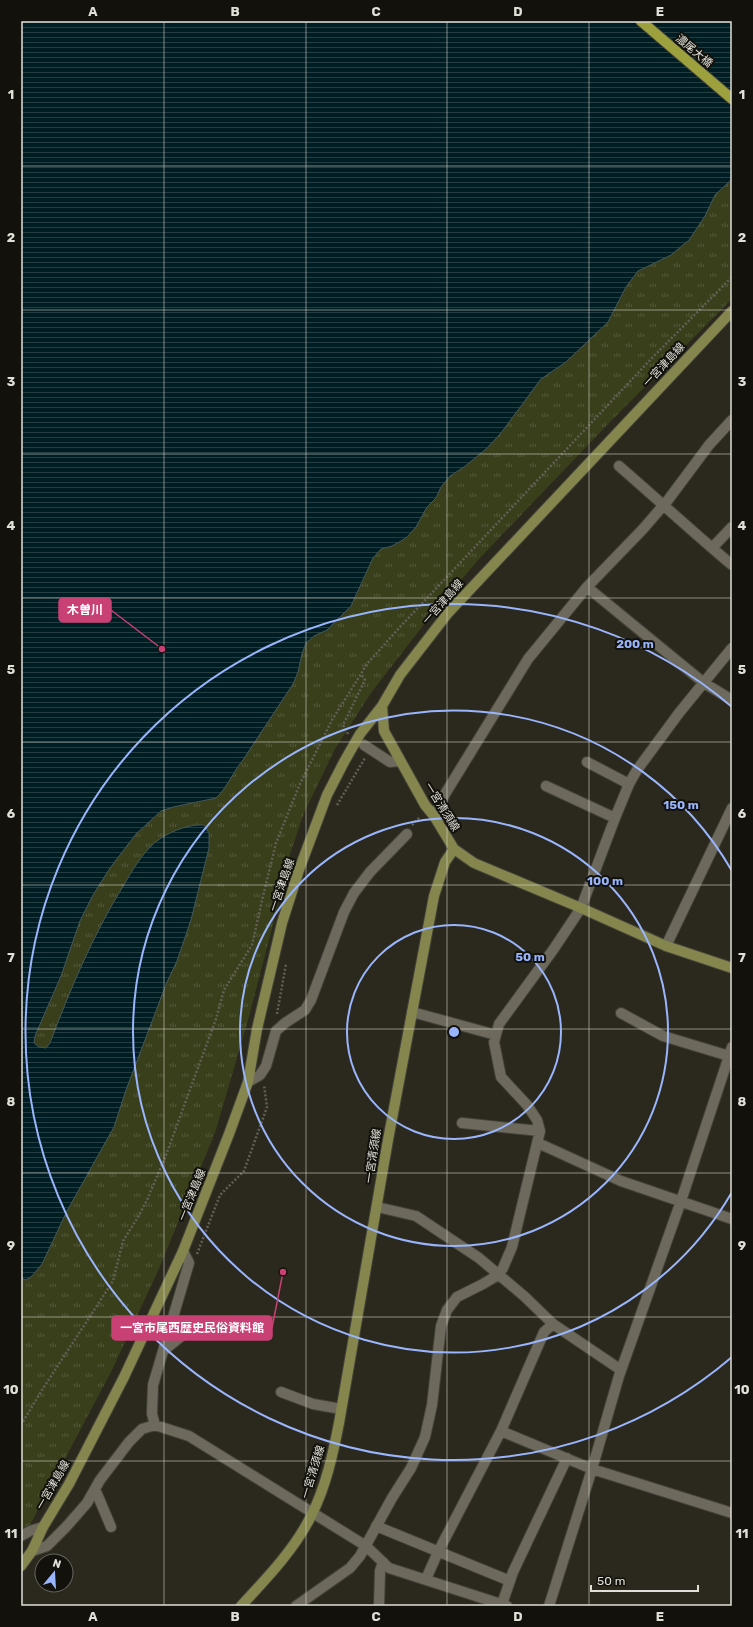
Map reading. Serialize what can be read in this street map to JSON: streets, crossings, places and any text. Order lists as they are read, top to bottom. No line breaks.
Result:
{"streets":{"main road":["濃尾大橋","一宮津島線","一宮清須線"]},"crossings":[["一宮津島線","一宮清須線"]],"places":["木曽川","一宮市尾西歴史民俗資料館"],"scale_bar":"50 m","north":"top","grid":{"columns":["A","B","C","D","E"],"rows":["1","2","3","4","5","6","7","8","9","10","11"]},"rings":["200 m","150 m","100 m","50 m"]}
